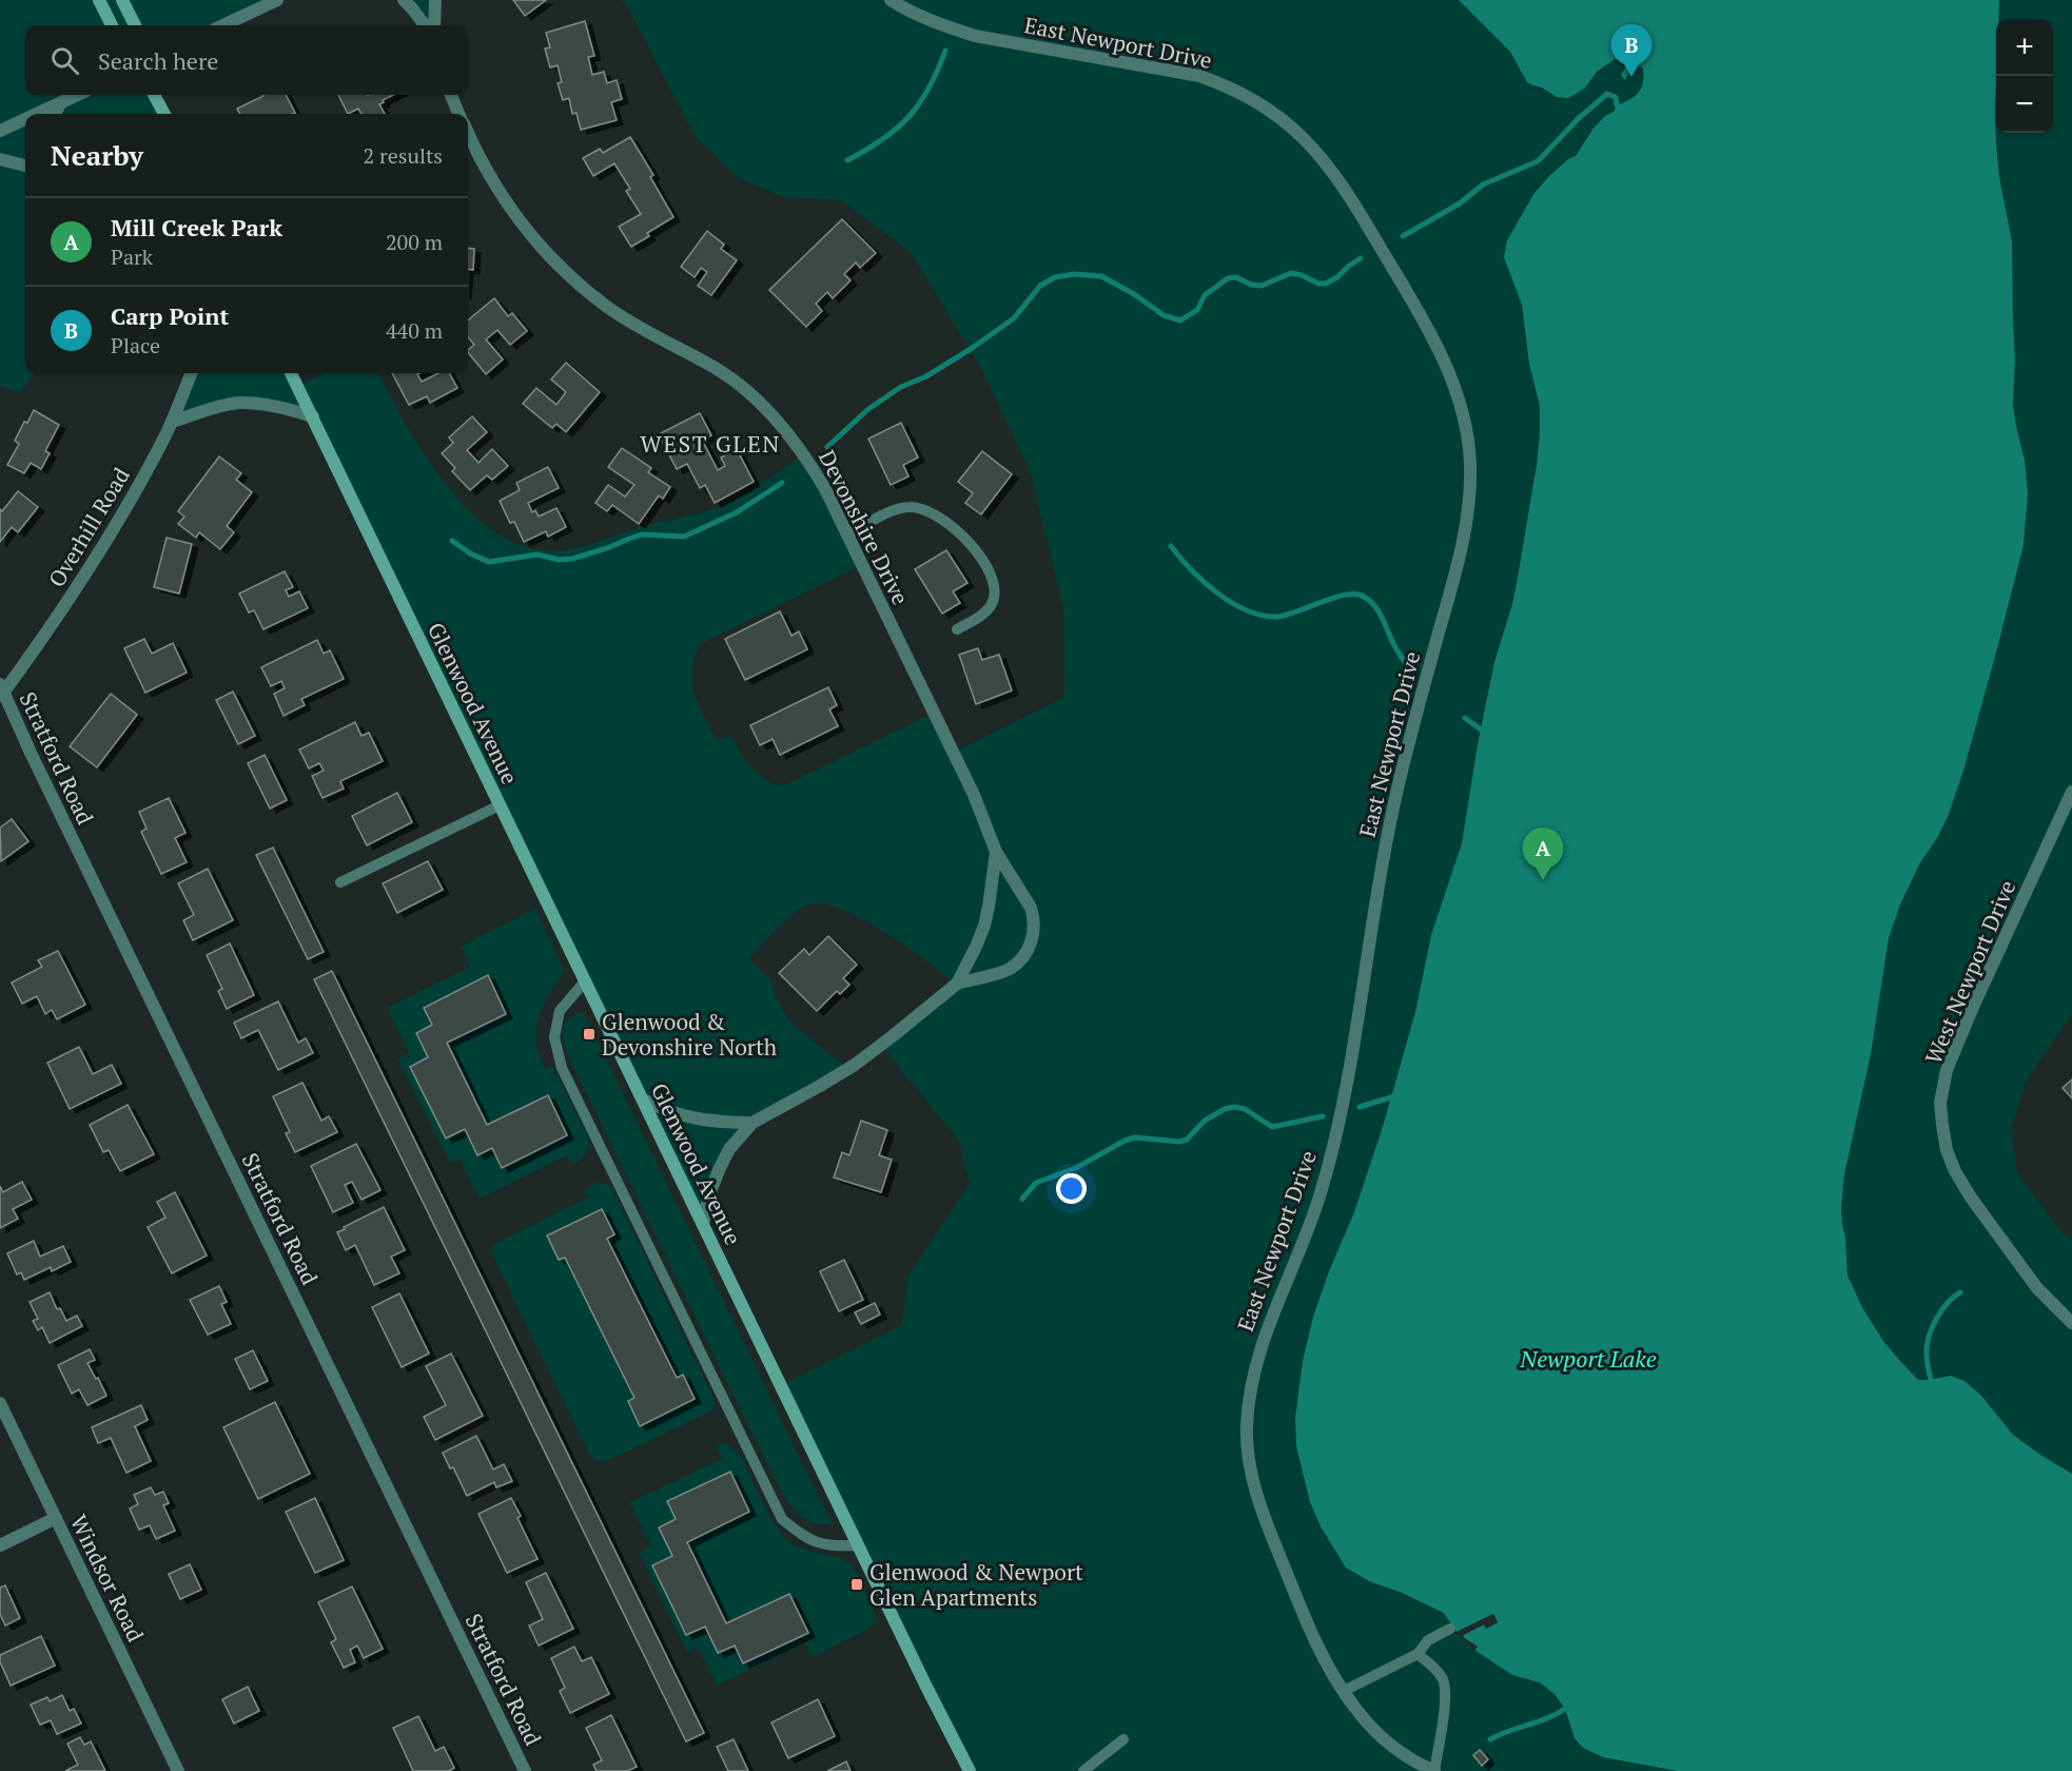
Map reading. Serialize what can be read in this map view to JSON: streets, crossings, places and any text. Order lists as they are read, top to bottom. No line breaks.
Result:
{"streets":{"street":["East Newport Drive","Overhill Road","Devonshire Drive","Glenwood Avenue","Stratford Road","West Newport Drive","Windsor Road"]},"crossings":[["Overhill Road","Stratford Road"],["Devonshire Drive","Glenwood Avenue"]],"districts":["WEST GLEN"],"water":["Newport Lake"],"places":{"transit":["Glenwood & Devonshire North","Glenwood & Newport Glen Apartments"]},"page":{"map_buttons":["+","−"],"pins":["B","A"],"search":"Search here","heading":["Nearby","2 results"],"list":[{"mark":"A","name":"Mill Creek Park","note":"Park","value":"200 m"},{"mark":"B","name":"Carp Point","note":"Place","value":"440 m"}]}}
